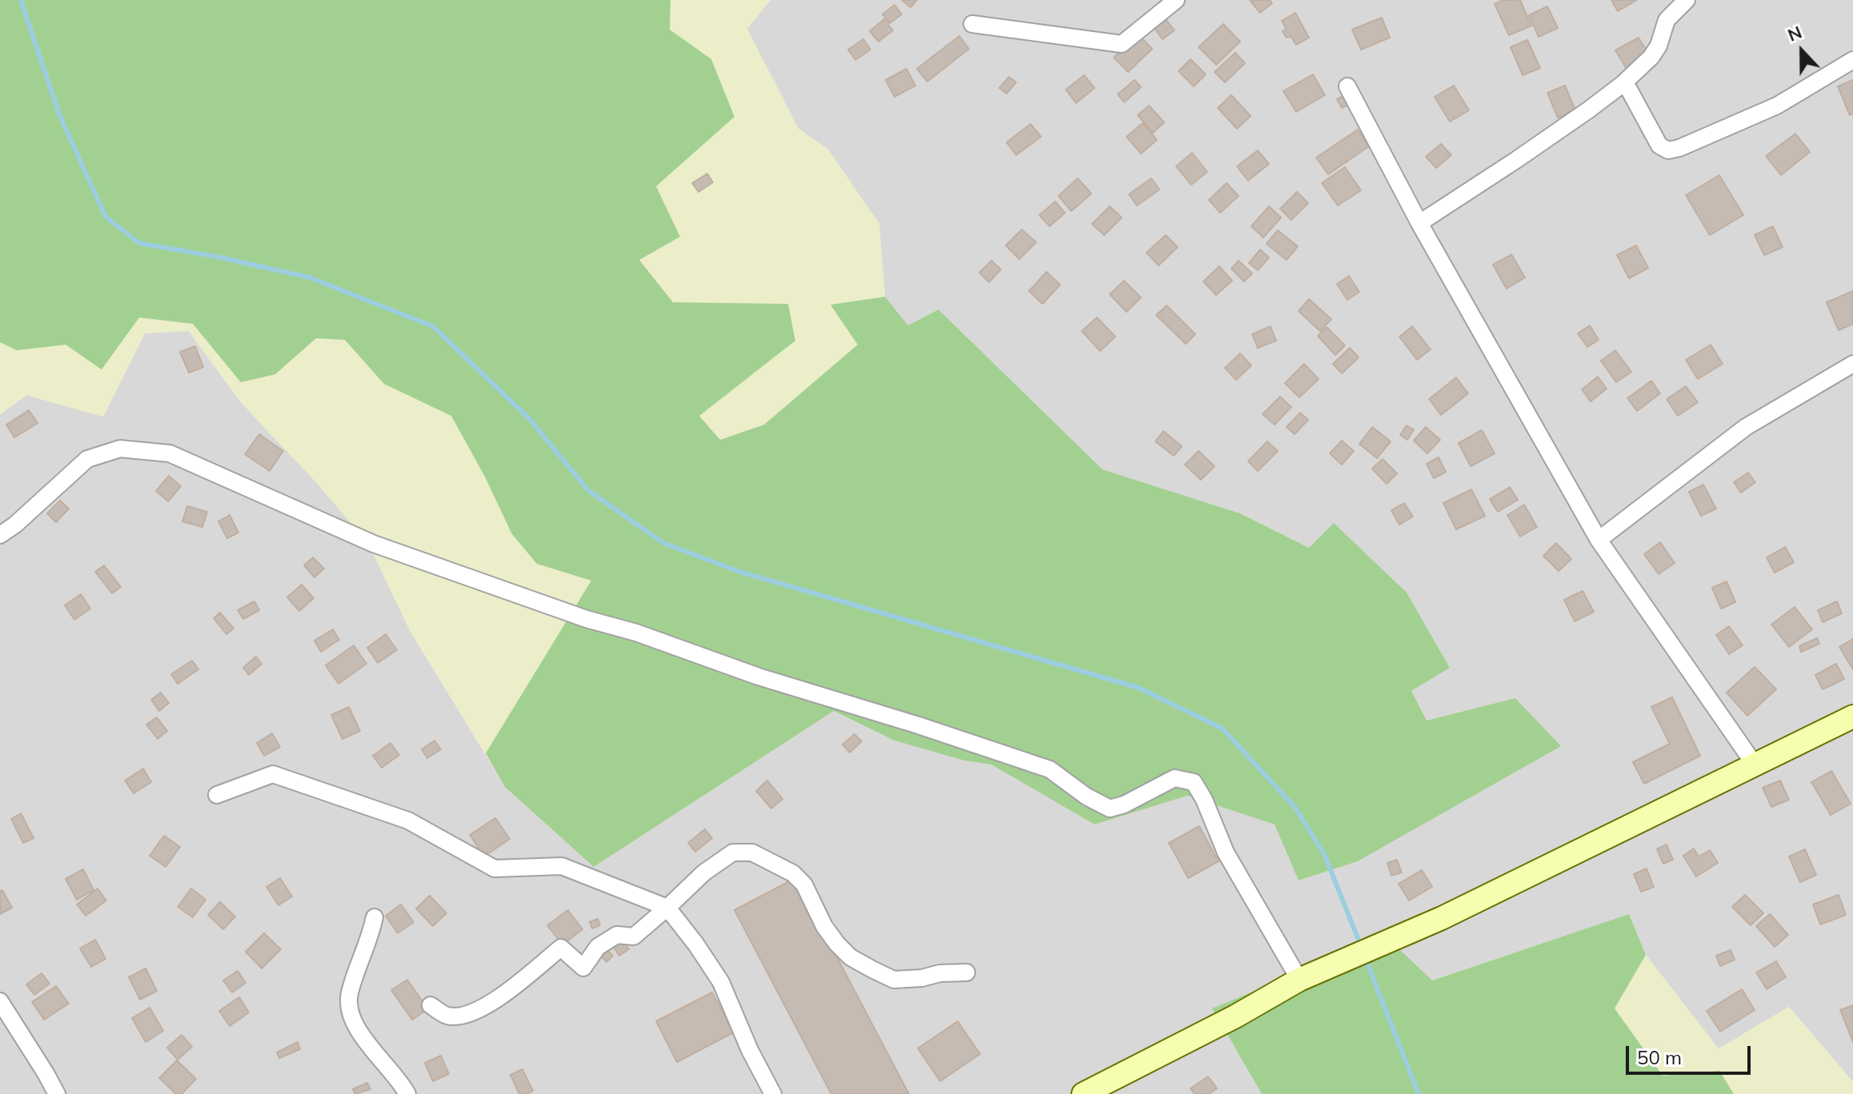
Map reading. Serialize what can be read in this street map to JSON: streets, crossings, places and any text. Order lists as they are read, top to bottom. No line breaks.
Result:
{"scale_bar":"50 m","north":"top"}
